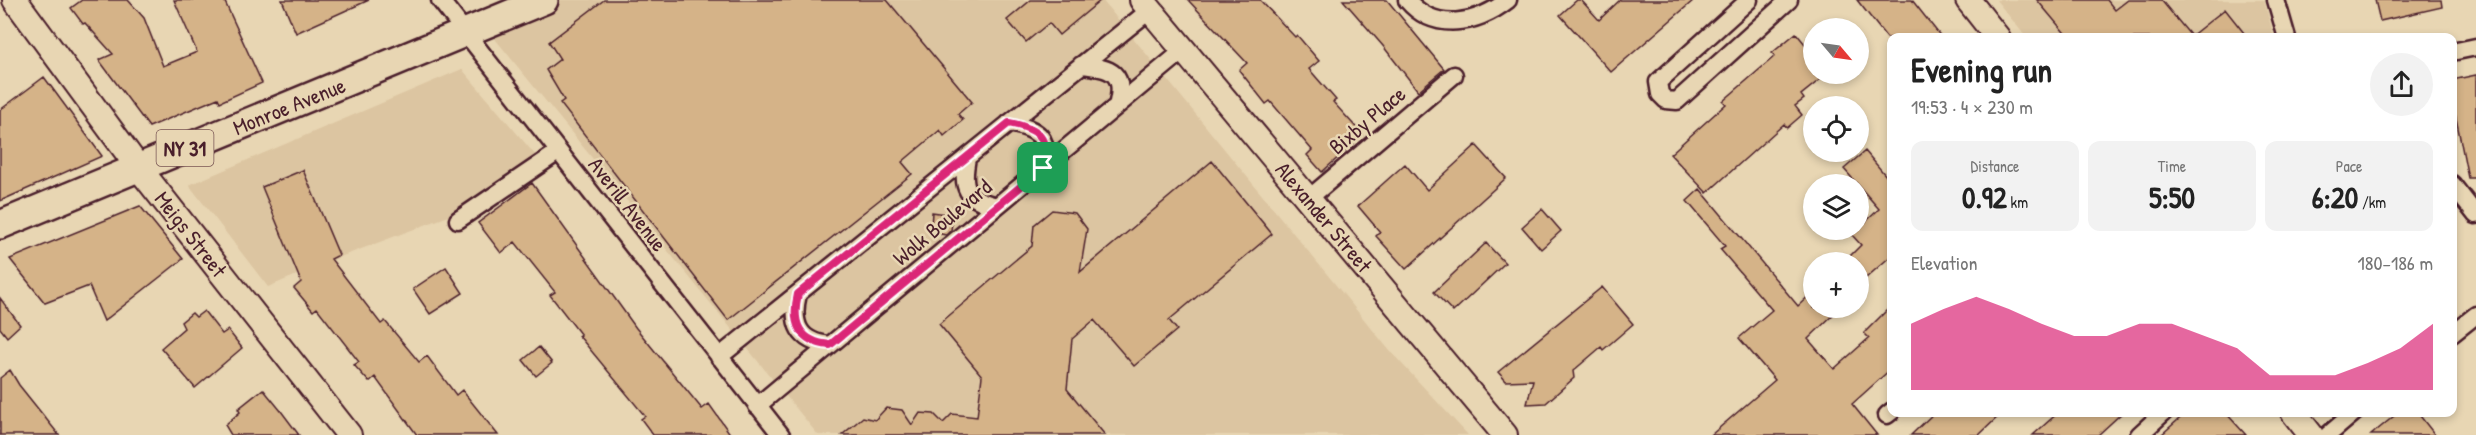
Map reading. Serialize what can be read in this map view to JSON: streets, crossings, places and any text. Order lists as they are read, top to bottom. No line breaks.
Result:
{"streets":{"main road":["Monroe Avenue","NY 31"],"street":["Bixby Place","Averill Avenue","Alexander Street","Wolk Boulevard","Meigs Street"]},"crossings":[["Monroe Avenue","Averill Avenue"],["Monroe Avenue","Meigs Street"],["Bixby Place","Alexander Street"],["Averill Avenue","Wolk Boulevard"],["Alexander Street","Wolk Boulevard"]],"north":"bottom right","page":{"map_buttons":"+","heading":["Evening run","19:53 · 4 × 230 m"],"stats":[["Distance","0.92 km"],["Time","5:50"],["Pace","6:20 /km"]],"chart":["Elevation","180–186 m"]}}
